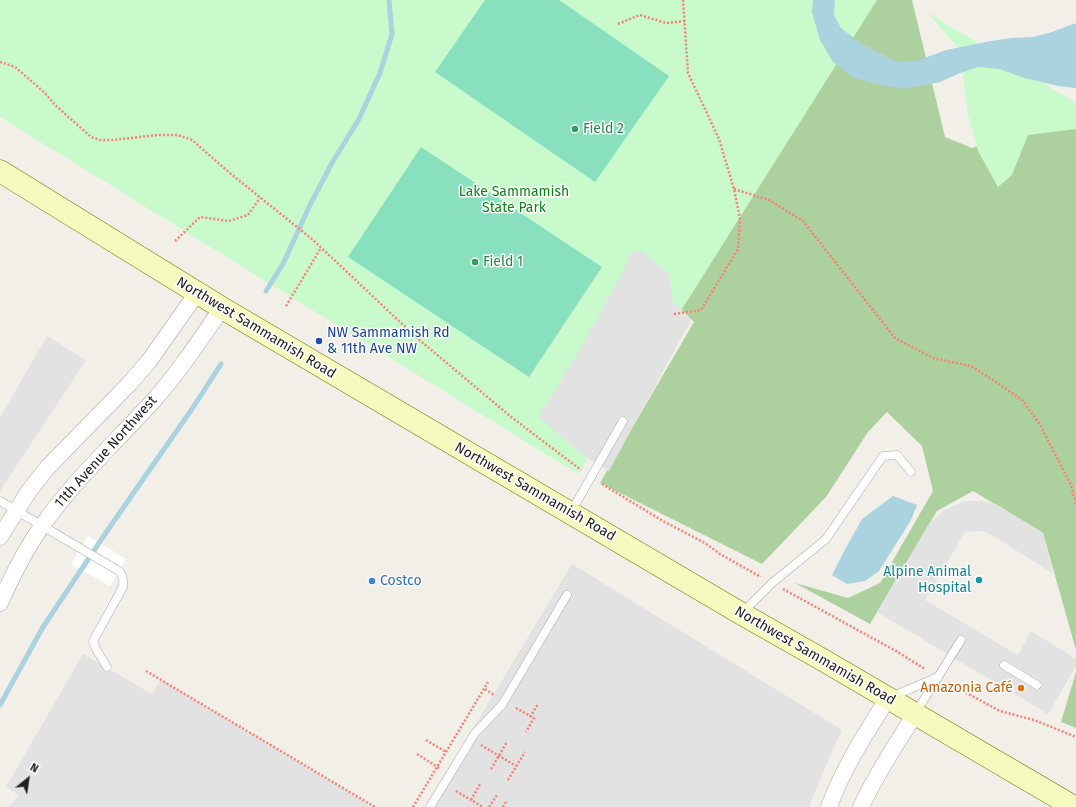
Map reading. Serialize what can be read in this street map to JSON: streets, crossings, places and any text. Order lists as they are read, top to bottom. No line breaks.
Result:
{"streets":{"main road":["Northwest Sammamish Road"],"street":["11th Avenue Northwest"]},"crossings":[["Northwest Sammamish Road","11th Avenue Northwest"]],"parks":["Lake Sammamish State Park"],"places":["Field 2","Field 1","NW Sammamish Rd & 11th Ave NW","Alpine Animal Hospital","Costco","Amazonia Café"],"north":"top right"}
